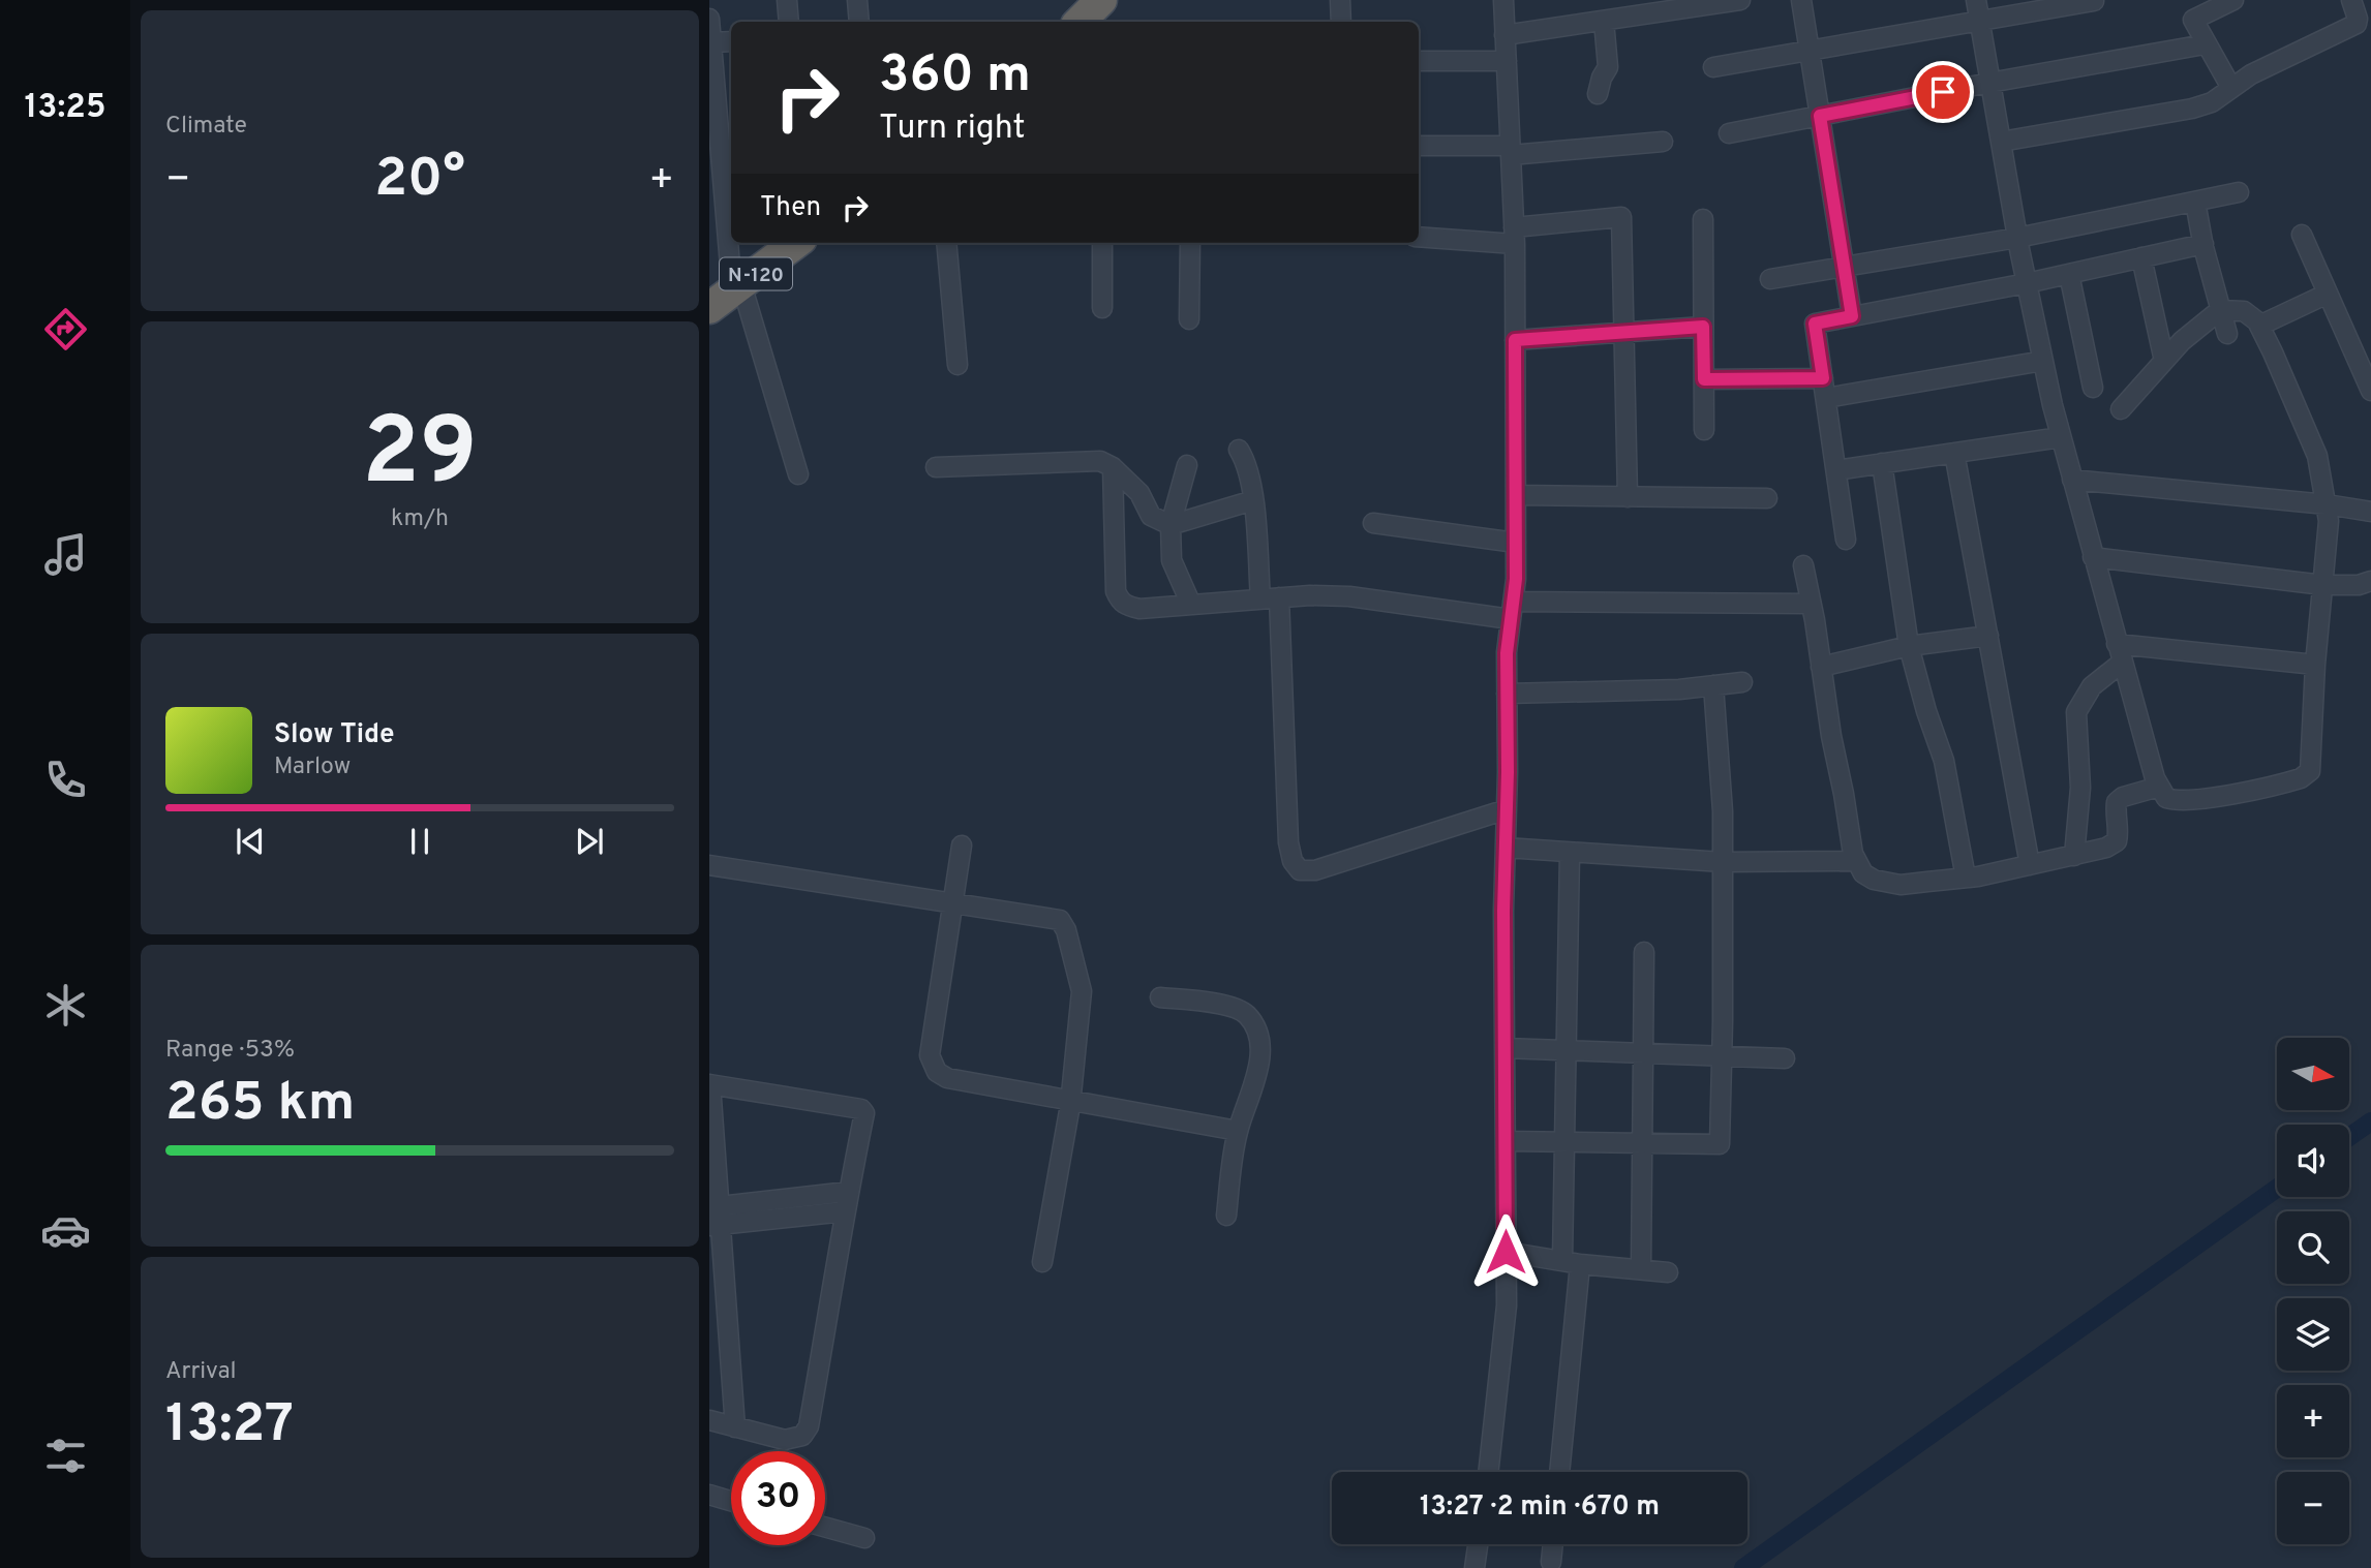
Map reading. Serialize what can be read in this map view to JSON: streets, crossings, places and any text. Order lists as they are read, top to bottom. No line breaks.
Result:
{"streets":{"highway":["N-120"]},"north":"right","page":{"tabs":"13:25","tile":["Climate",["29","km/h"],["Range · 53%","265 km"],["Arrival","13:27"]],"turn":["360 m","Turn right"],"heat":["−","20°","+"],"then":"Then","song":["Slow Tide","Marlow"],"map_buttons":["+","−"],"limit":"30","trip":"13:27 · 2 min · 670 m"}}
